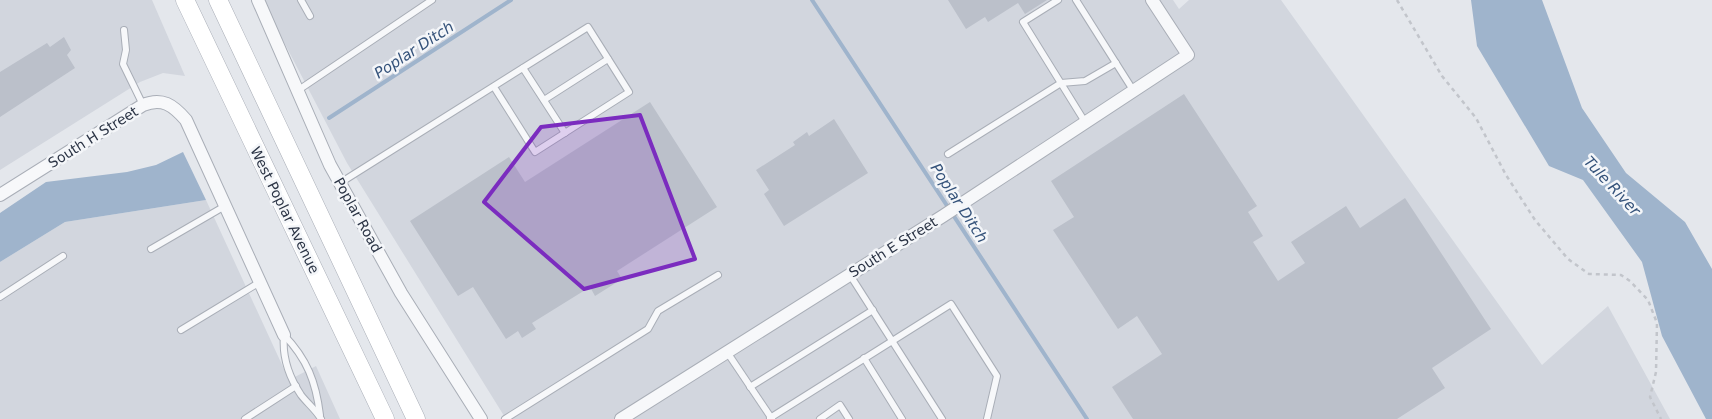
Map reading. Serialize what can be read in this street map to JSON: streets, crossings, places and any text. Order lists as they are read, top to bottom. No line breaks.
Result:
{"streets":{"main road":["West Poplar Avenue"],"street":["South H Street","Poplar Road","South E Street"]},"water":["Poplar Ditch","Tule River"]}
